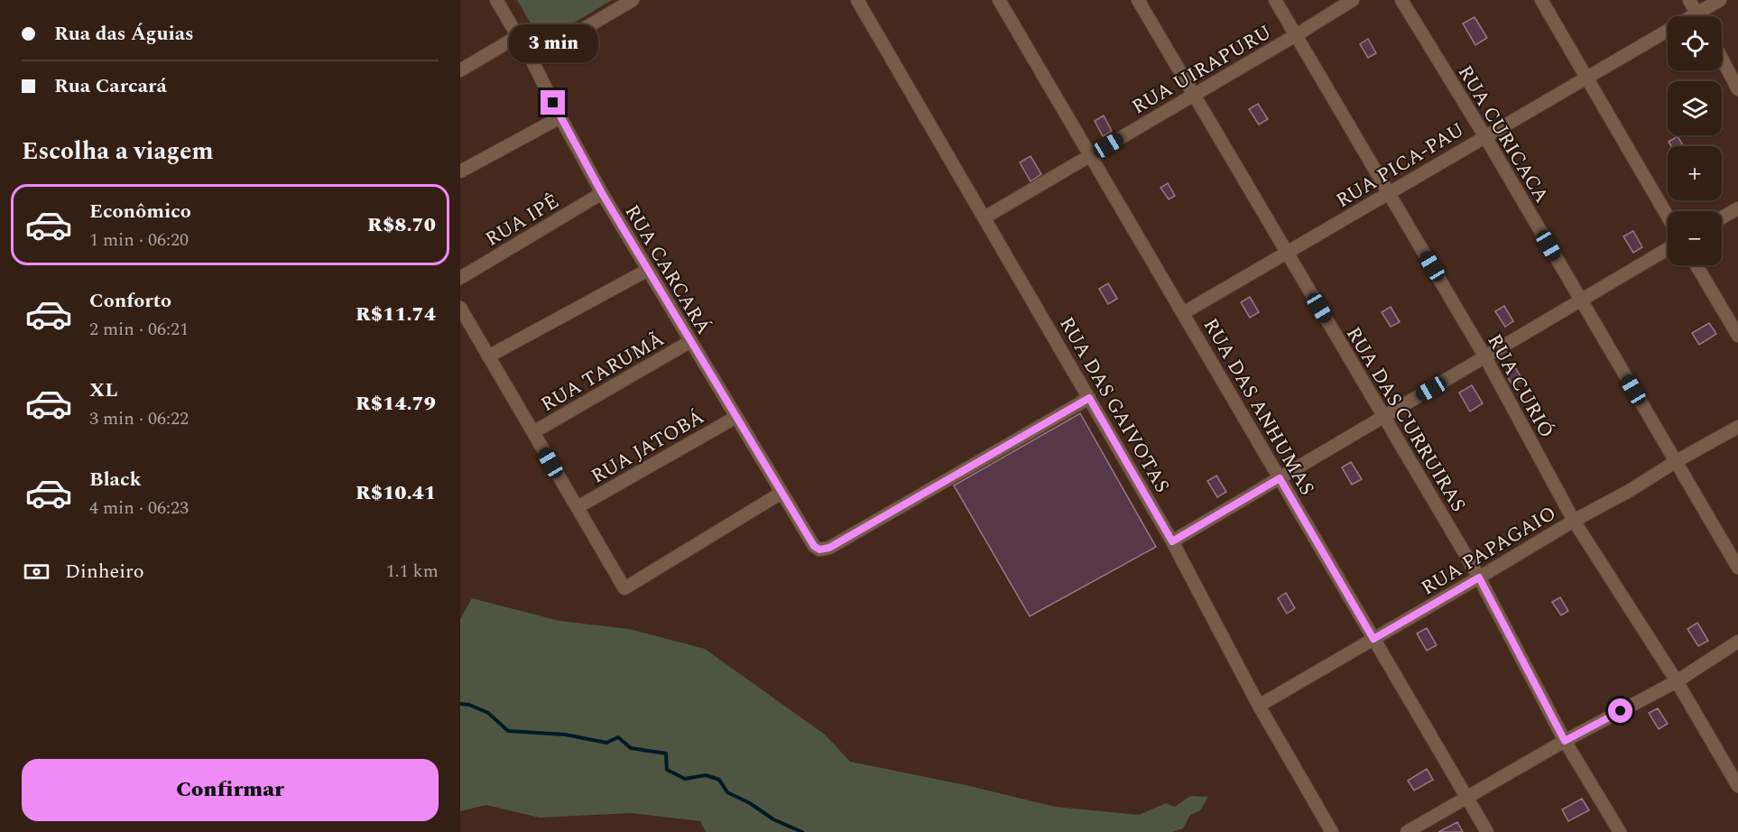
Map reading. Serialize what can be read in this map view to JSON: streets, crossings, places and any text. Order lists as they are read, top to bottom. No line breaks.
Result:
{"streets":{"street":["RUA UIRAPURU","RUA CURICACA","RUA PICA-PAU","RUA IPÊ","RUA CARCARÁ","RUA TARUMÃ","RUA CURIÓ","RUA DAS GAIVOTAS","RUA DAS ANHUMAS","RUA DAS CURRUIRAS","RUA JATOBÁ","RUA PAPAGAIO"]},"crossings":[["RUA UIRAPURU","RUA CURIÓ"],["RUA UIRAPURU","RUA DAS GAIVOTAS"],["RUA UIRAPURU","RUA DAS ANHUMAS"],["RUA UIRAPURU","RUA DAS CURRUIRAS"],["RUA CURICACA","RUA PICA-PAU"],["RUA CURICACA","RUA PAPAGAIO"],["RUA PICA-PAU","RUA CURIÓ"],["RUA PICA-PAU","RUA DAS ANHUMAS"],["RUA PICA-PAU","RUA DAS CURRUIRAS"],["RUA IPÊ","RUA CARCARÁ"],["RUA CARCARÁ","RUA TARUMÃ"],["RUA CARCARÁ","RUA DAS GAIVOTAS"],["RUA CARCARÁ","RUA JATOBÁ"],["RUA CURIÓ","RUA PAPAGAIO"],["RUA DAS GAIVOTAS","RUA PAPAGAIO"],["RUA DAS ANHUMAS","RUA PAPAGAIO"],["RUA DAS CURRUIRAS","RUA PAPAGAIO"]],"page":{"banner":["Rua das Águias","Rua Carcará"],"map_buttons":["+","−"],"bubble":"3 min","heading":"Escolha a viagem","list":[{"name":"Econômico","note":"1 min · 06:20","value":"R$8.70"},{"name":"Conforto","note":"2 min · 06:21","value":"R$11.74"},{"name":"XL","note":"3 min · 06:22","value":"R$14.79"},{"name":"Black","note":"4 min · 06:23","value":"R$10.41"}],"pay":["Dinheiro","1.1 km"],"buttons":"Confirmar"}}
